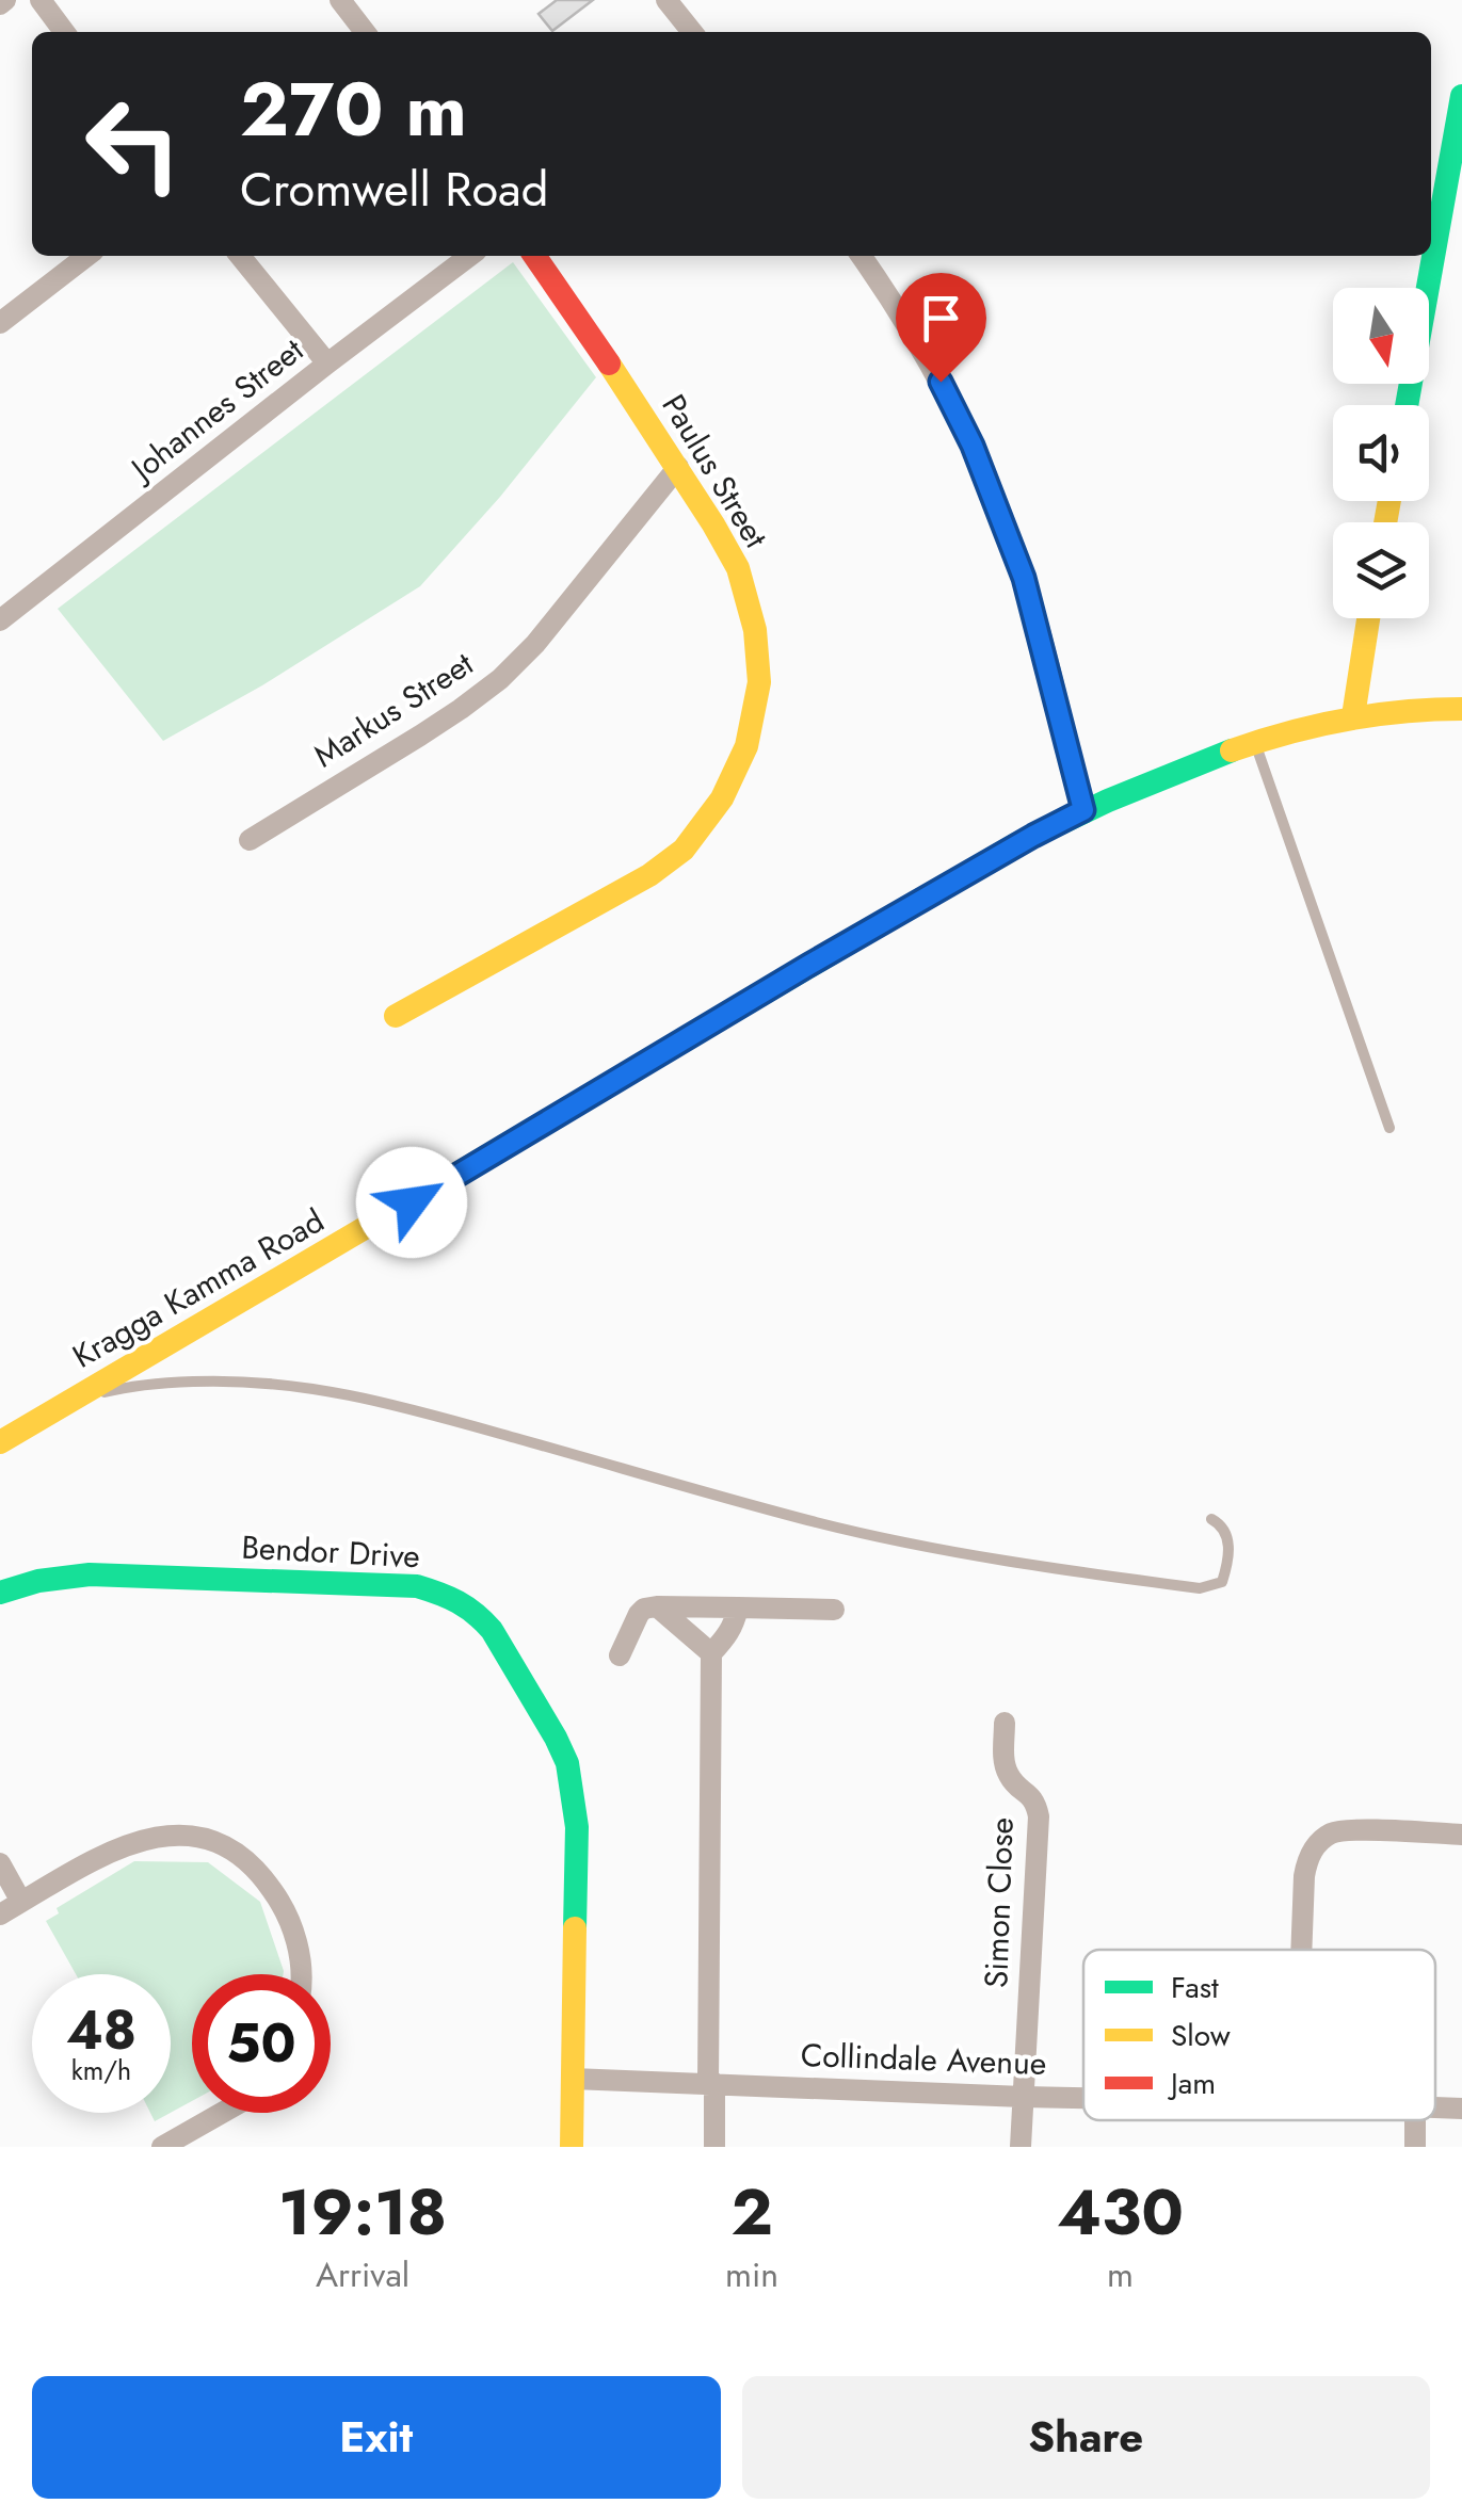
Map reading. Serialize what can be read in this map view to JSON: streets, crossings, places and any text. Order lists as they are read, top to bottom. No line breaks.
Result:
{"streets":{"street":["Johannes Street","Paulus Street","Markus Street","Kragga Kamma Road","Bendor Drive","Simon Close","Collindale Avenue"]},"crossings":[["Paulus Street","Markus Street"],["Bendor Drive","Collindale Avenue"],["Simon Close","Collindale Avenue"]],"legend":["Fast","Slow","Jam"],"north":"bottom","page":{"turn":["270 m","Cromwell Road"],"speed":"48 km/h","limit":"50","eta":["19:18","Arrival","2","min","430","m"],"buttons":["Exit","Share"]}}
